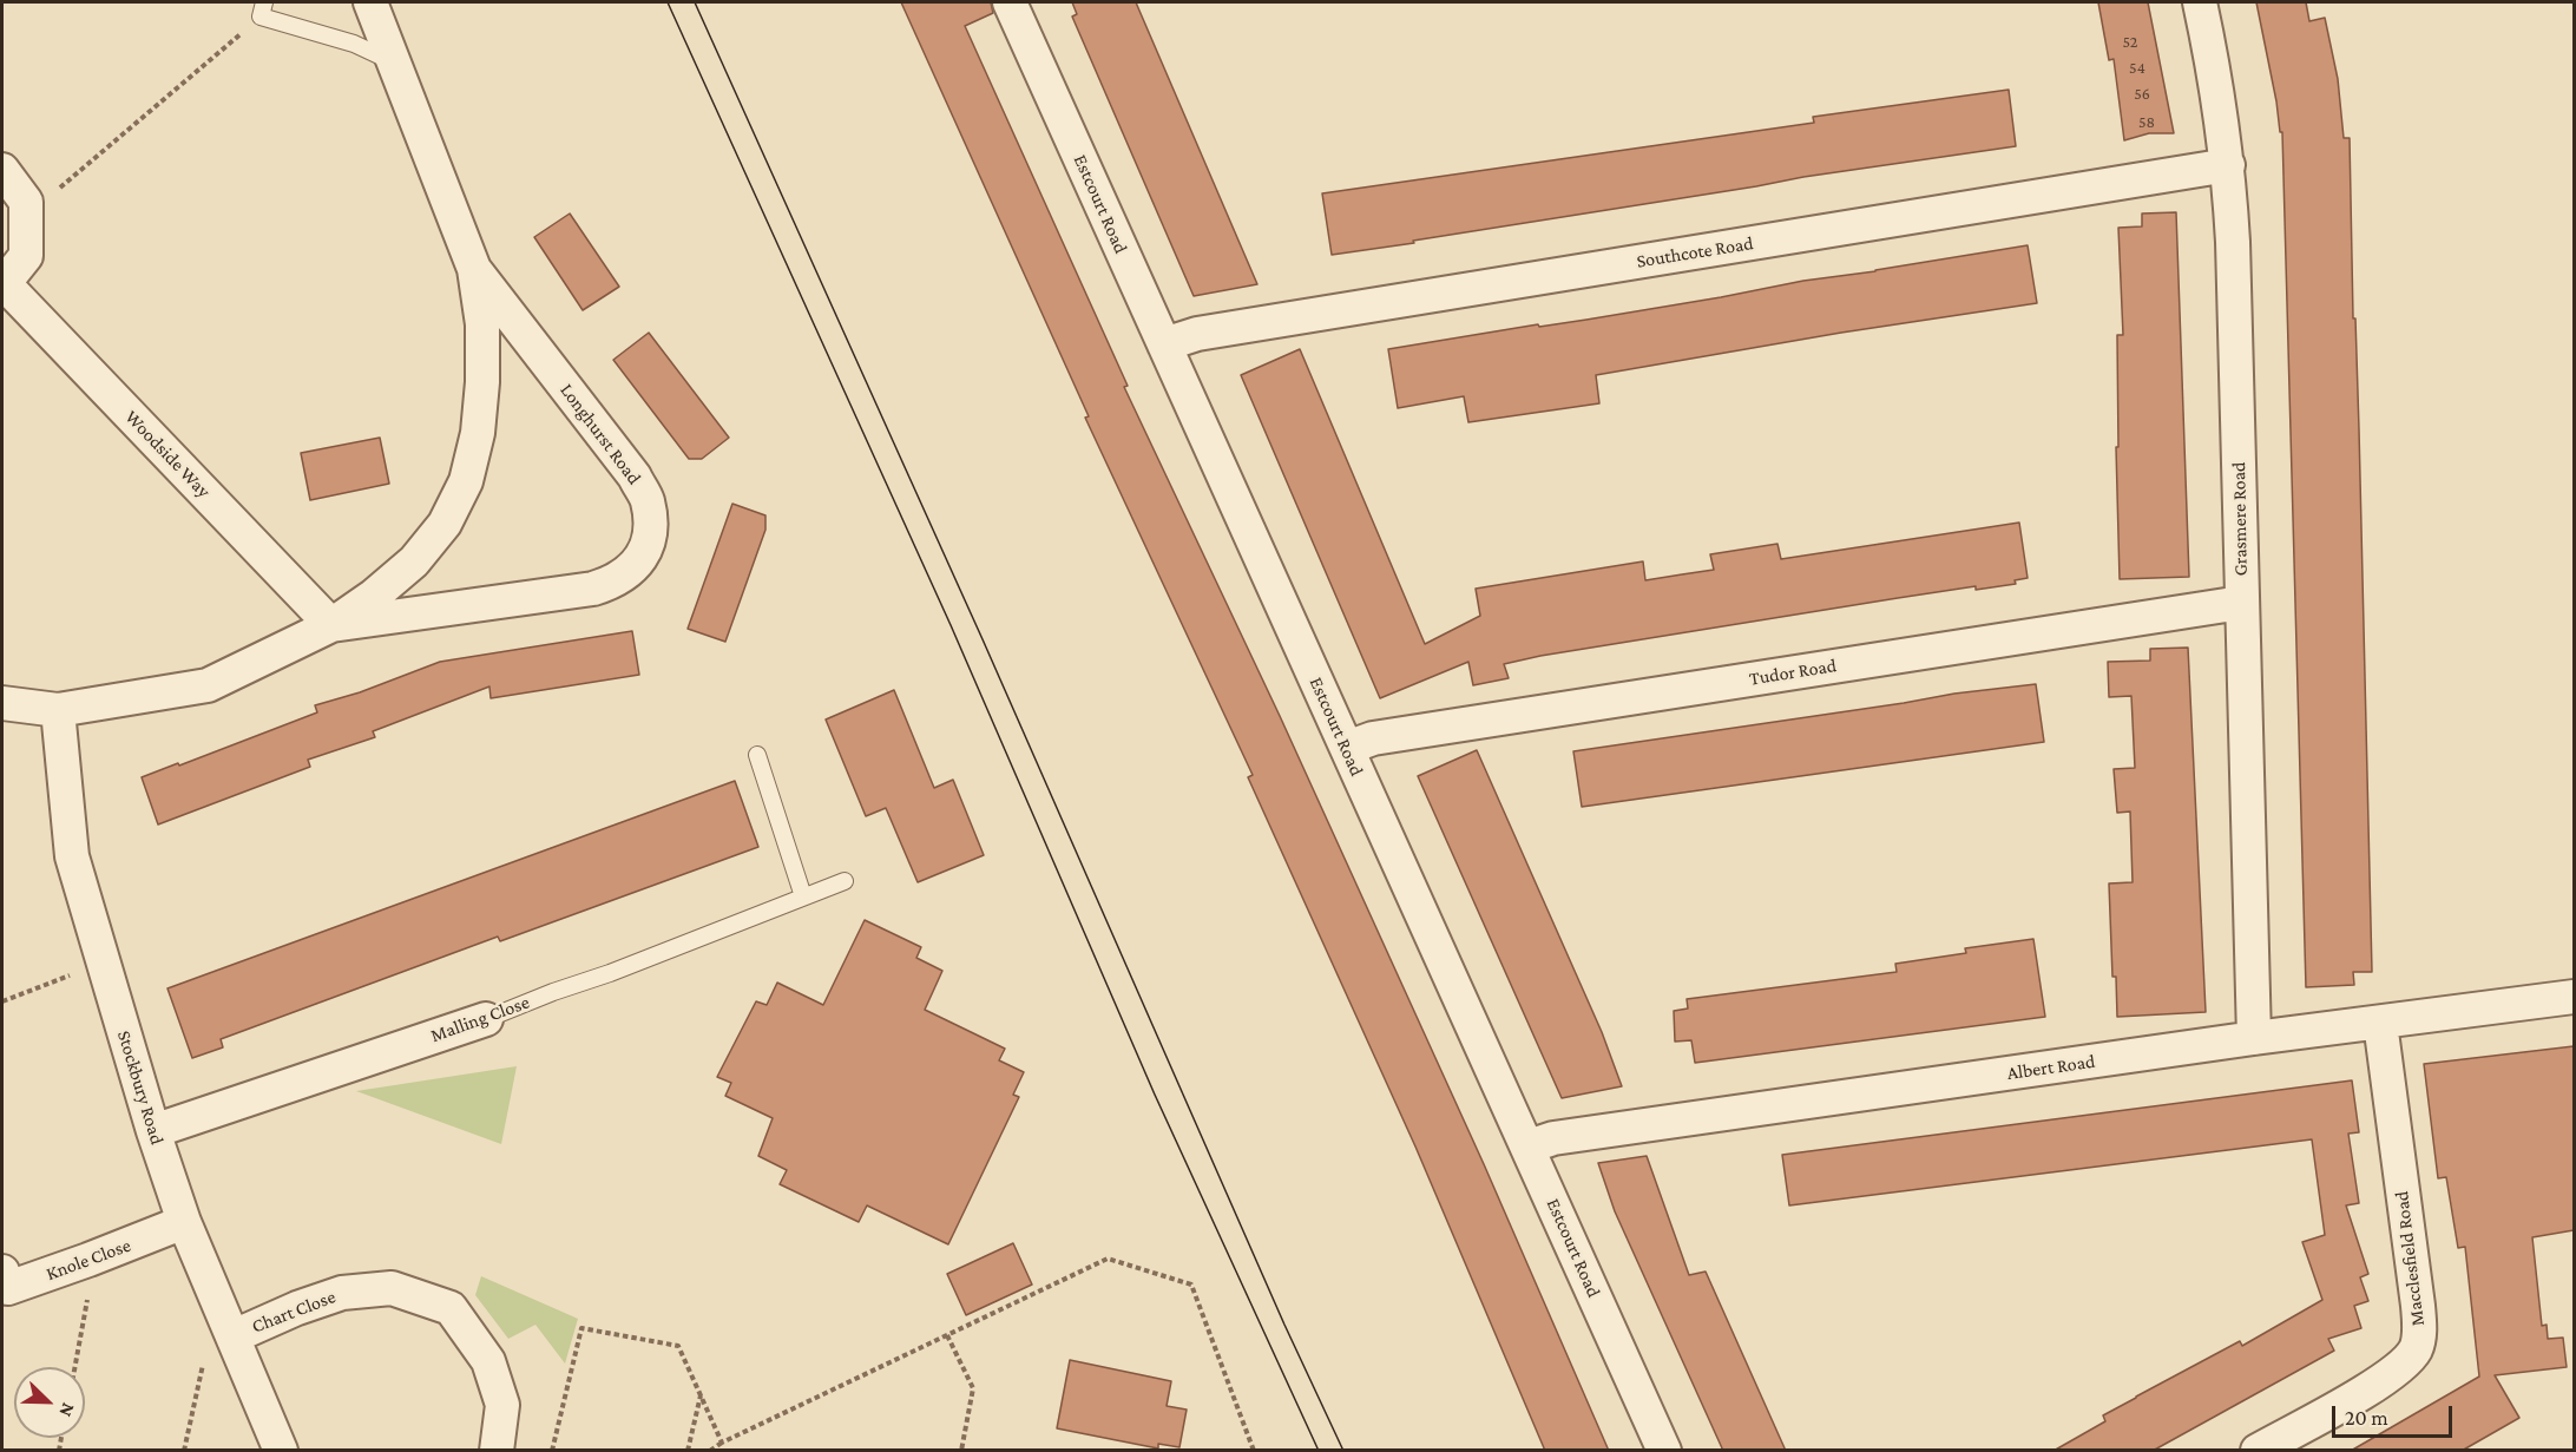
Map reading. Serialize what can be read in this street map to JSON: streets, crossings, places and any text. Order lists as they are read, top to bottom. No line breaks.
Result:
{"streets":{"street":["Estcourt Road","Southcote Road","Longhurst Road","Woodside Way","Grasmere Road","Tudor Road","Malling Close","Albert Road","Stockbury Road","Macclesfield Road","Knole Close","Chart Close"]},"crossings":[["Estcourt Road","Southcote Road"],["Estcourt Road","Tudor Road"],["Estcourt Road","Albert Road"],["Southcote Road","Grasmere Road"],["Longhurst Road","Woodside Way"],["Longhurst Road","Stockbury Road"],["Grasmere Road","Tudor Road"],["Grasmere Road","Albert Road"],["Malling Close","Stockbury Road"],["Albert Road","Macclesfield Road"],["Stockbury Road","Knole Close"],["Stockbury Road","Chart Close"]],"house_numbers":["52","54","56","58"],"scale_bar":"20 m","north":"bottom right"}
